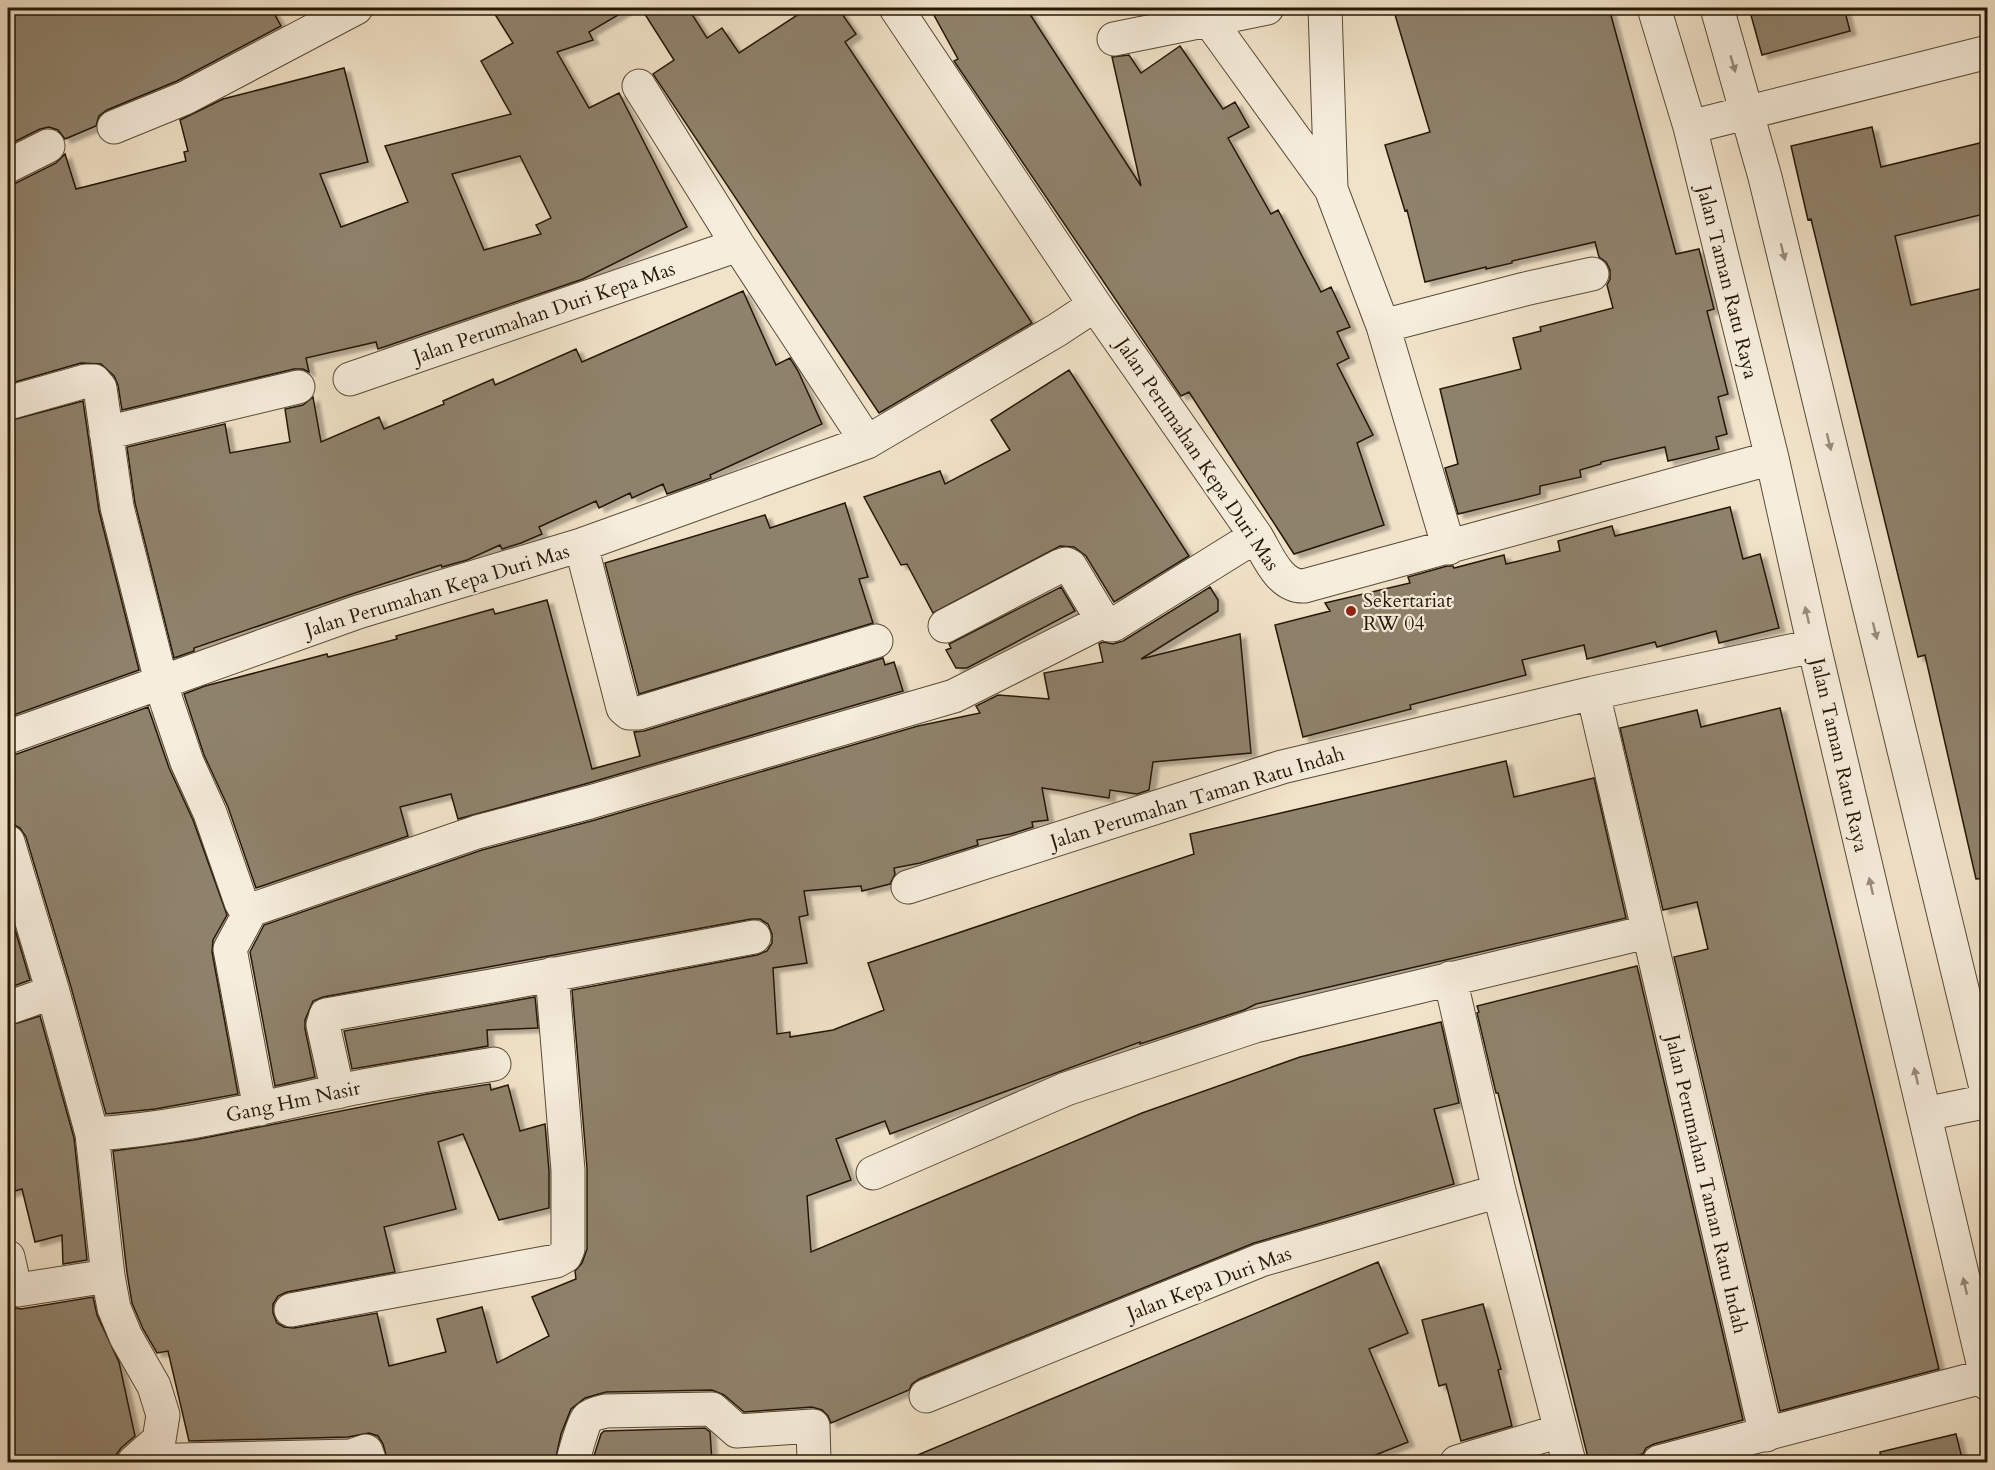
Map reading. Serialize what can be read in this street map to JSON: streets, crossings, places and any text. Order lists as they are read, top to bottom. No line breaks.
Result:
{"streets":{"street":["Jalan Taman Ratu Raya","Jalan Perumahan Duri Kepa Mas","Jalan Perumahan Kepa Duri Mas","Jalan Perumahan Taman Ratu Indah","Gang Hm Nasir","Jalan Kepa Duri Mas"]},"crossings":[["Jalan Taman Ratu Raya","Jalan Perumahan Kepa Duri Mas"],["Jalan Taman Ratu Raya","Jalan Perumahan Taman Ratu Indah"]],"places":["Sekertariat RW 04"]}
